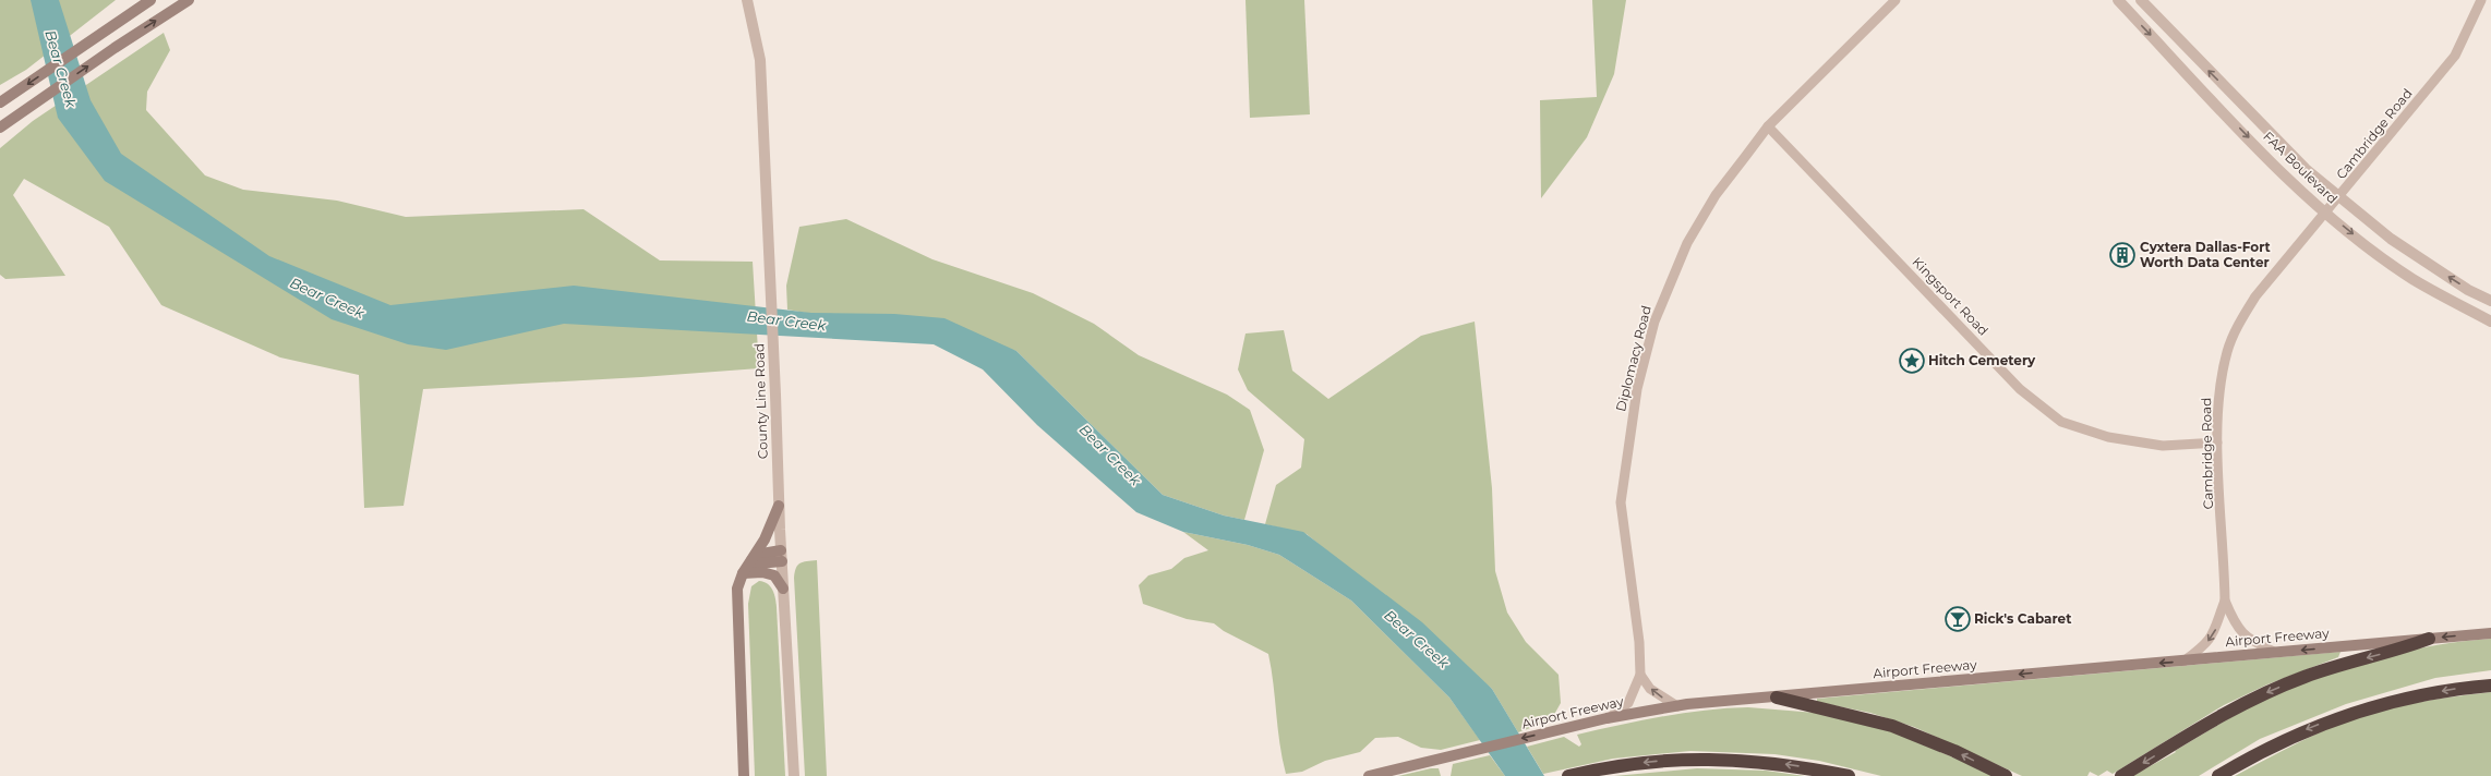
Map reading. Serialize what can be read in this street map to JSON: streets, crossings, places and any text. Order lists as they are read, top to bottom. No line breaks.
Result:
{"streets":{"main road":["Airport Freeway"],"street":["Cambridge Road","FAA Boulevard","Kingsport Road","Diplomacy Road","County Line Road"]},"crossings":[["Cambridge Road","FAA Boulevard"],["Cambridge Road","Kingsport Road"],["Cambridge Road","Airport Freeway"],["Kingsport Road","Diplomacy Road"],["Diplomacy Road","Airport Freeway"]],"one_way":["Airport Freeway"],"water":["Bear Creek"],"places":{"building":["Cyxtera Dallas-Fort Worth Data Center"],"place":["Hitch Cemetery"],"bar":["Rick's Cabaret"]}}
